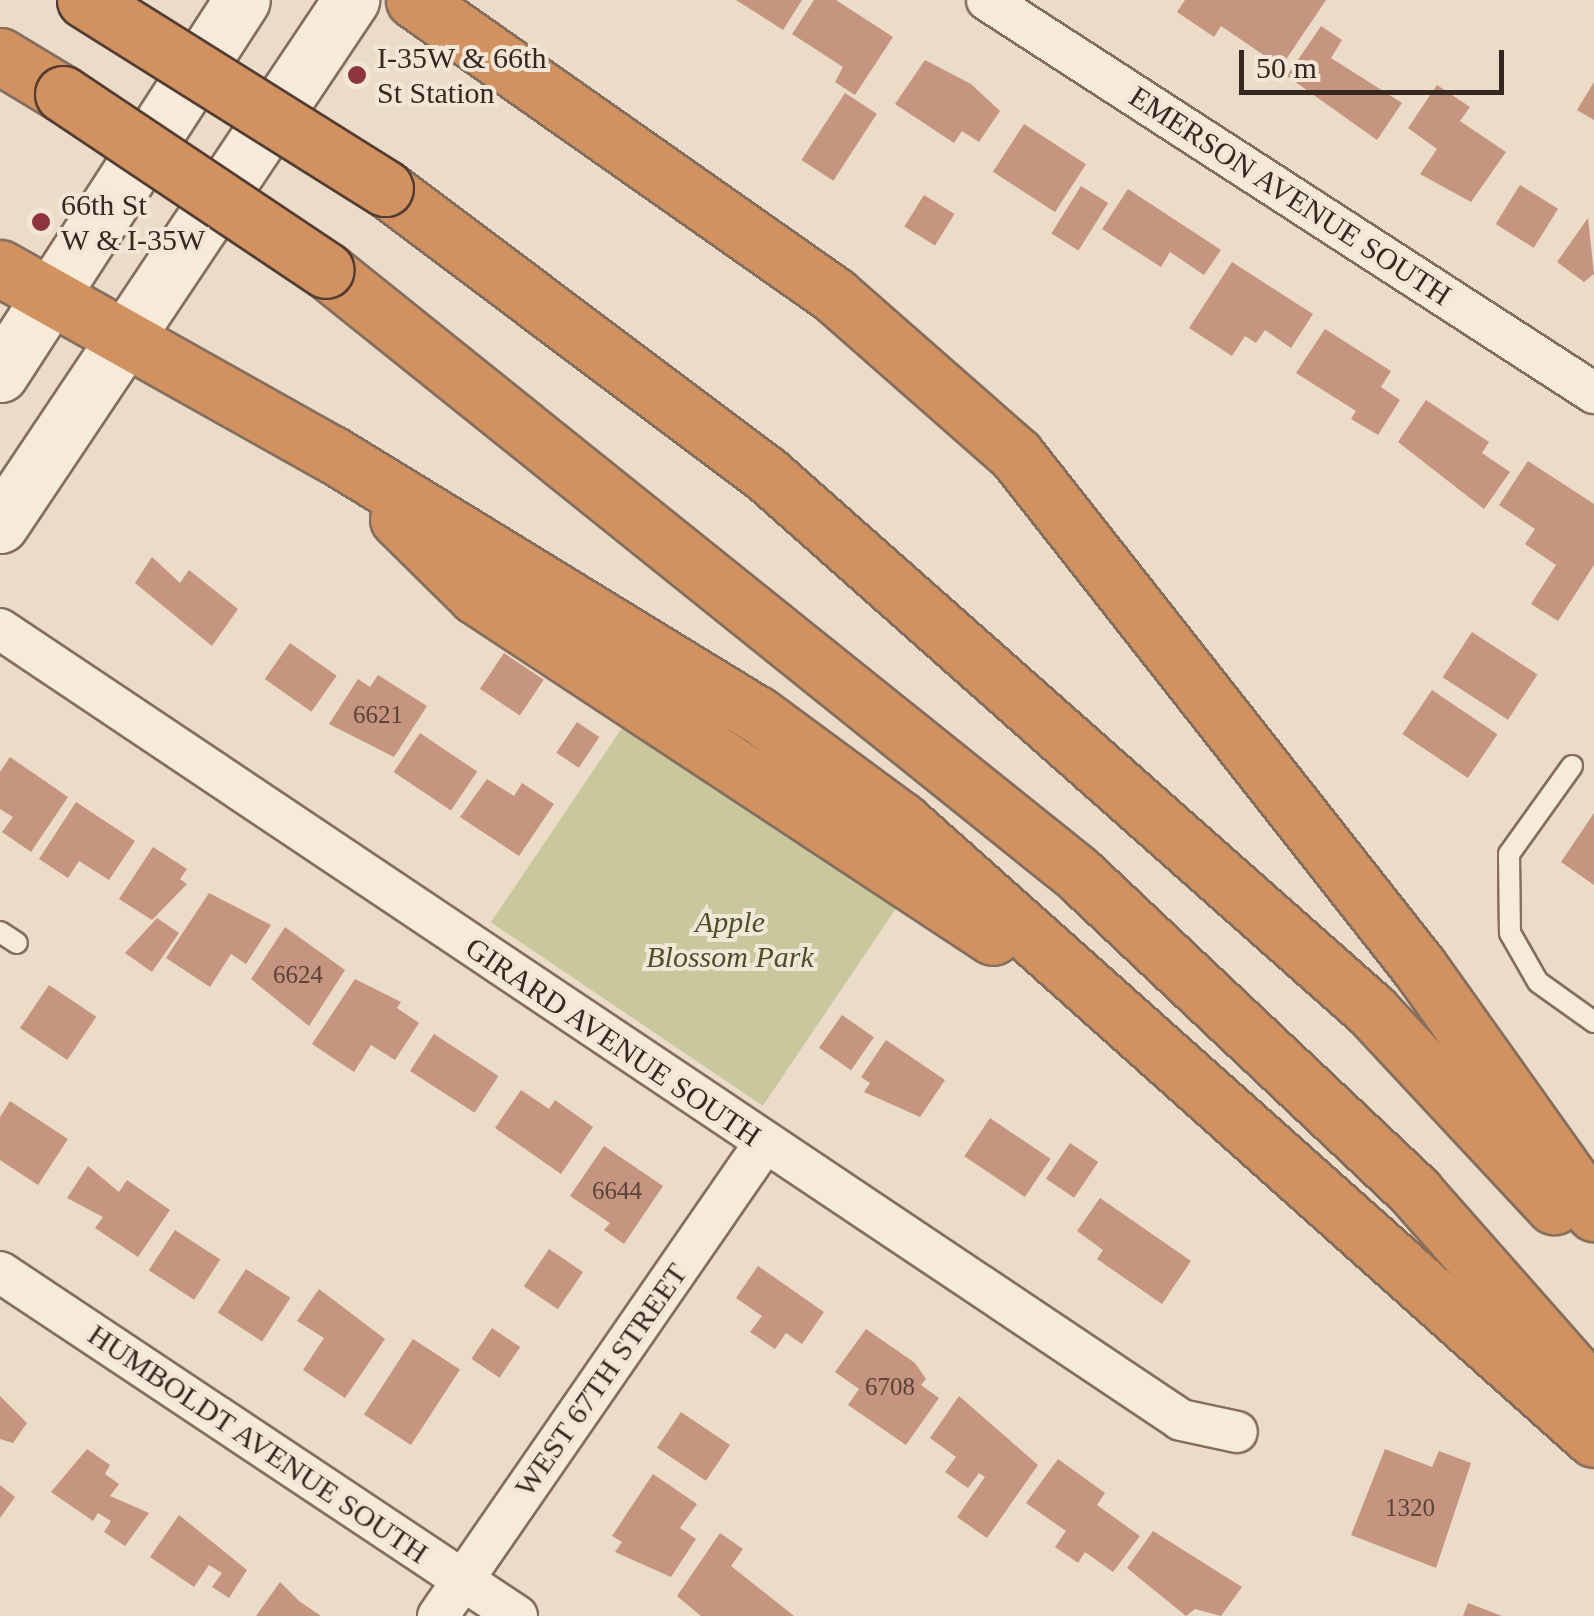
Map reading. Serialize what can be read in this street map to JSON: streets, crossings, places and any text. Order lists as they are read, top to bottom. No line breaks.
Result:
{"streets":{"street":["EMERSON AVENUE SOUTH","GIRARD AVENUE SOUTH","WEST 67TH STREET","HUMBOLDT AVENUE SOUTH"]},"crossings":[["GIRARD AVENUE SOUTH","WEST 67TH STREET"],["WEST 67TH STREET","HUMBOLDT AVENUE SOUTH"]],"parks":["Apple Blossom Park"],"places":["I-35W & 66th St Station","66th St W & I-35W"],"house_numbers":["6621","6624","6644","6708","1320"],"scale_bar":"50 m"}
